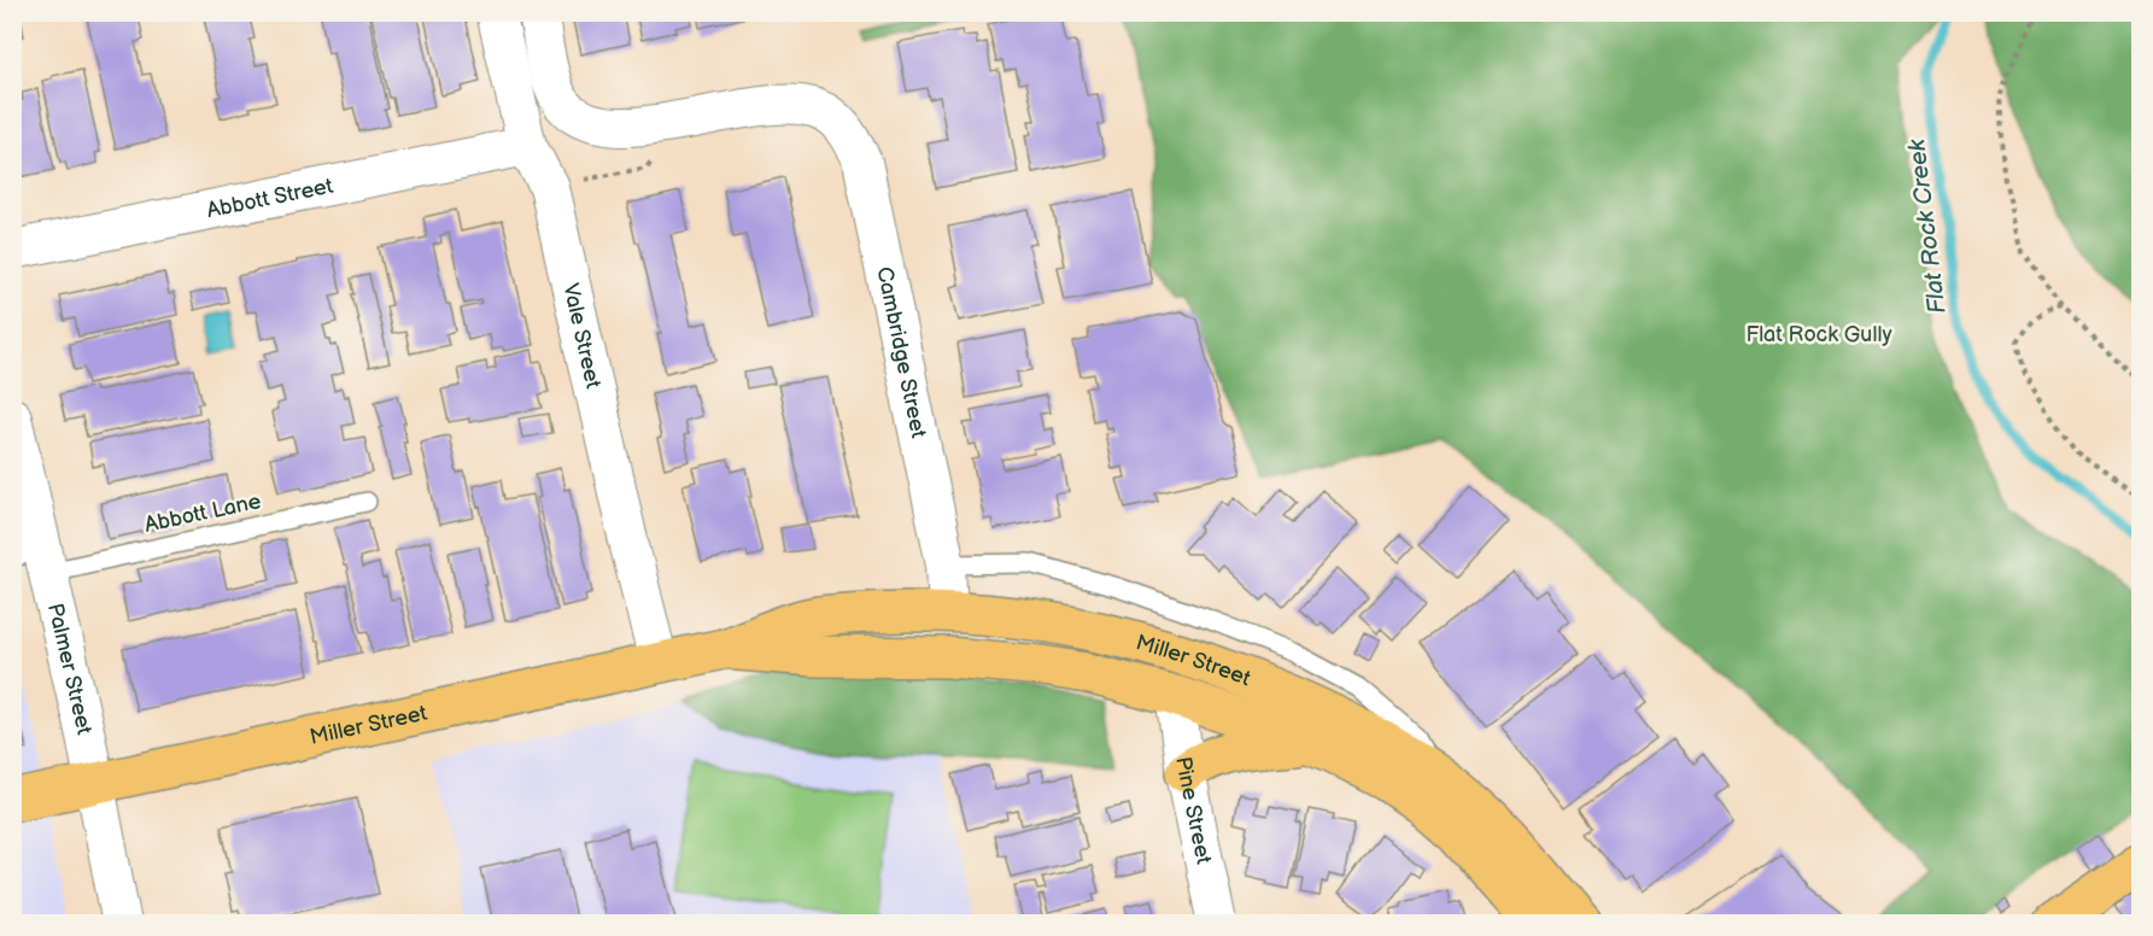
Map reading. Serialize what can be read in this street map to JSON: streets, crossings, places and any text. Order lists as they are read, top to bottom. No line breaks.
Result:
{"streets":{"main road":["Miller Street"],"street":["Abbott Street","Vale Street","Cambridge Street","Palmer Street","Pine Street"],"lane":["Abbott Lane"]},"crossings":[["Abbott Street","Vale Street"],["Vale Street","Miller Street"],["Cambridge Street","Miller Street"],["Abbott Lane","Palmer Street"],["Miller Street","Palmer Street"],["Miller Street","Pine Street"]],"water":["Flat Rock Creek"],"parks":["Flat Rock Gully"]}
